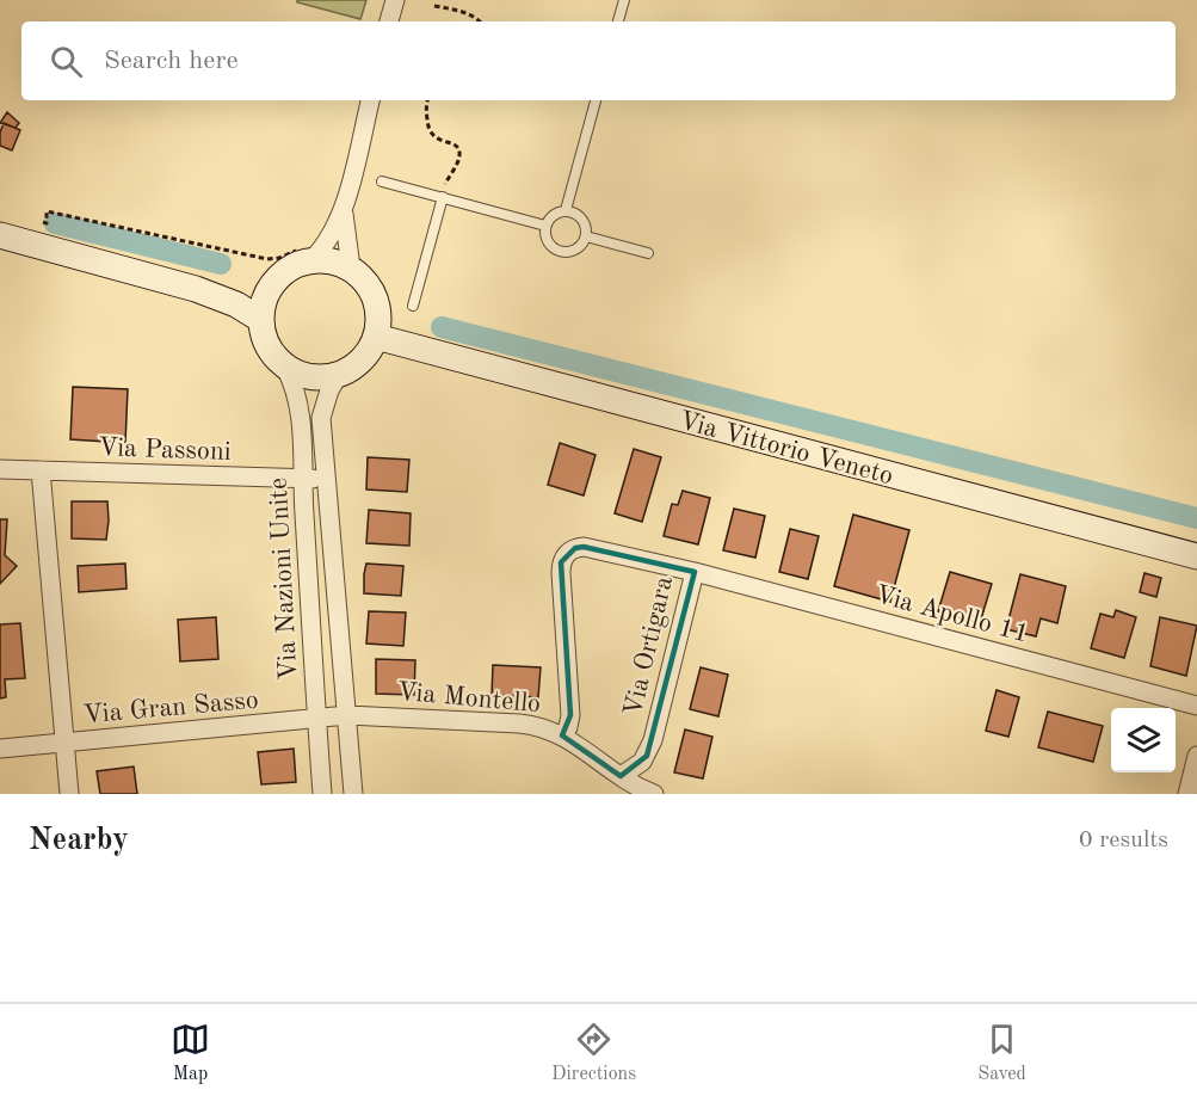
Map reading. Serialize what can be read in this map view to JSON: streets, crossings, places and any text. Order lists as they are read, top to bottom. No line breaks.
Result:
{"streets":{"street":["Via Vittorio Veneto","Via Passoni","Via Nazioni Unite","Via Apollo 11","Via Ortigara","Via Montello","Via Gran Sasso"]},"crossings":[["Via Vittorio Veneto","Via Nazioni Unite"],["Via Passoni","Via Nazioni Unite"],["Via Nazioni Unite","Via Montello"],["Via Nazioni Unite","Via Gran Sasso"],["Via Apollo 11","Via Ortigara"],["Via Ortigara","Via Montello"],["Via Montello","Via Gran Sasso"]],"page":{"search":"Search here","heading":["Nearby","0 results"],"nav":["Map","Directions","Saved"]}}
